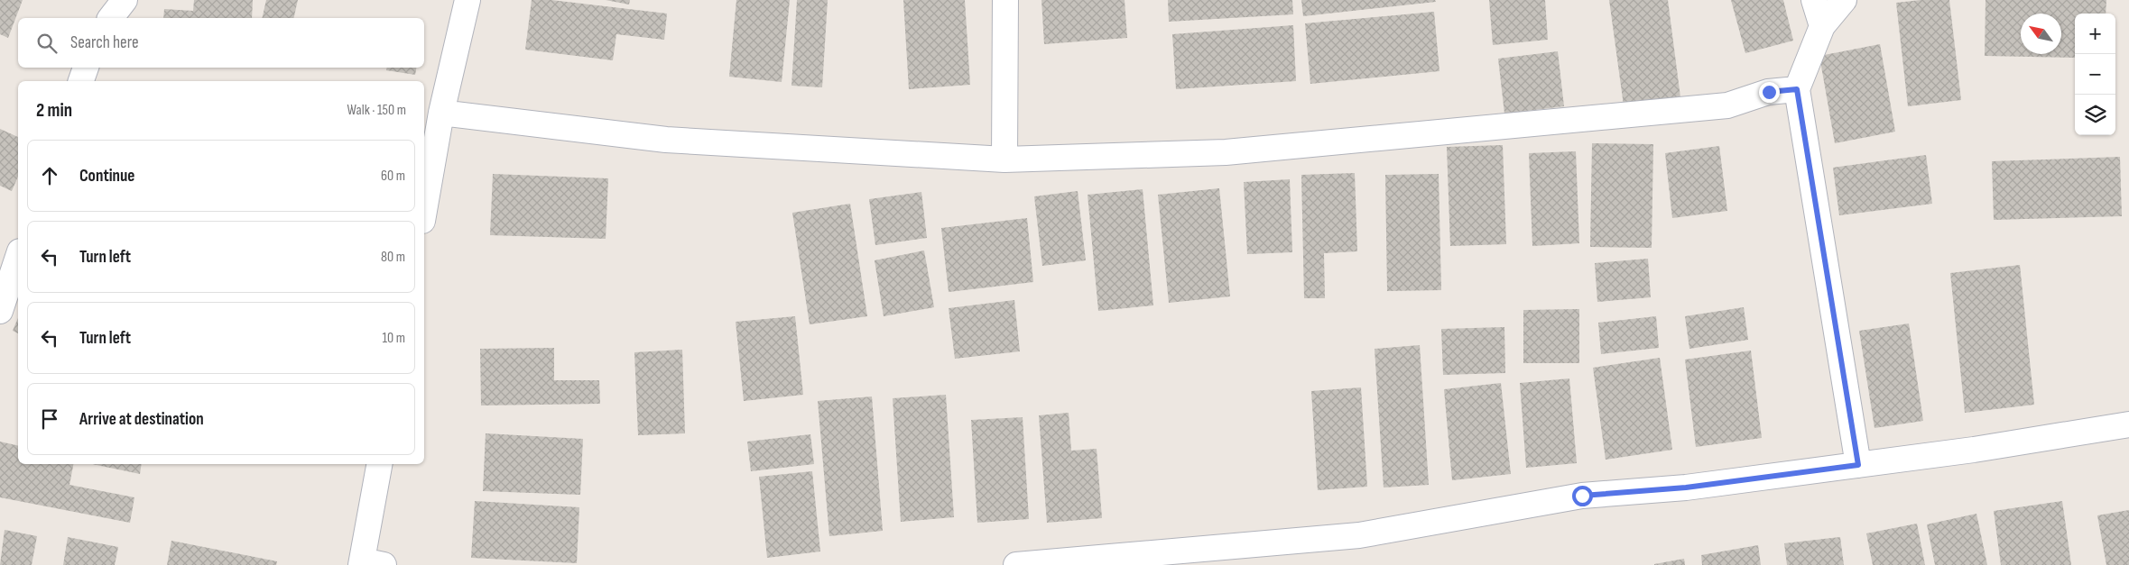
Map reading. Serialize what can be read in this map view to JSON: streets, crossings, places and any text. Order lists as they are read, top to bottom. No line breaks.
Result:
{"north":"top left","page":{"map_buttons":["+","−"],"search":"Search here","heading":["2 min","Walk · 150 m"],"list":[["Continue","60 m"],["Turn left","80 m"],["Turn left","10 m"],"Arrive at destination"]}}
